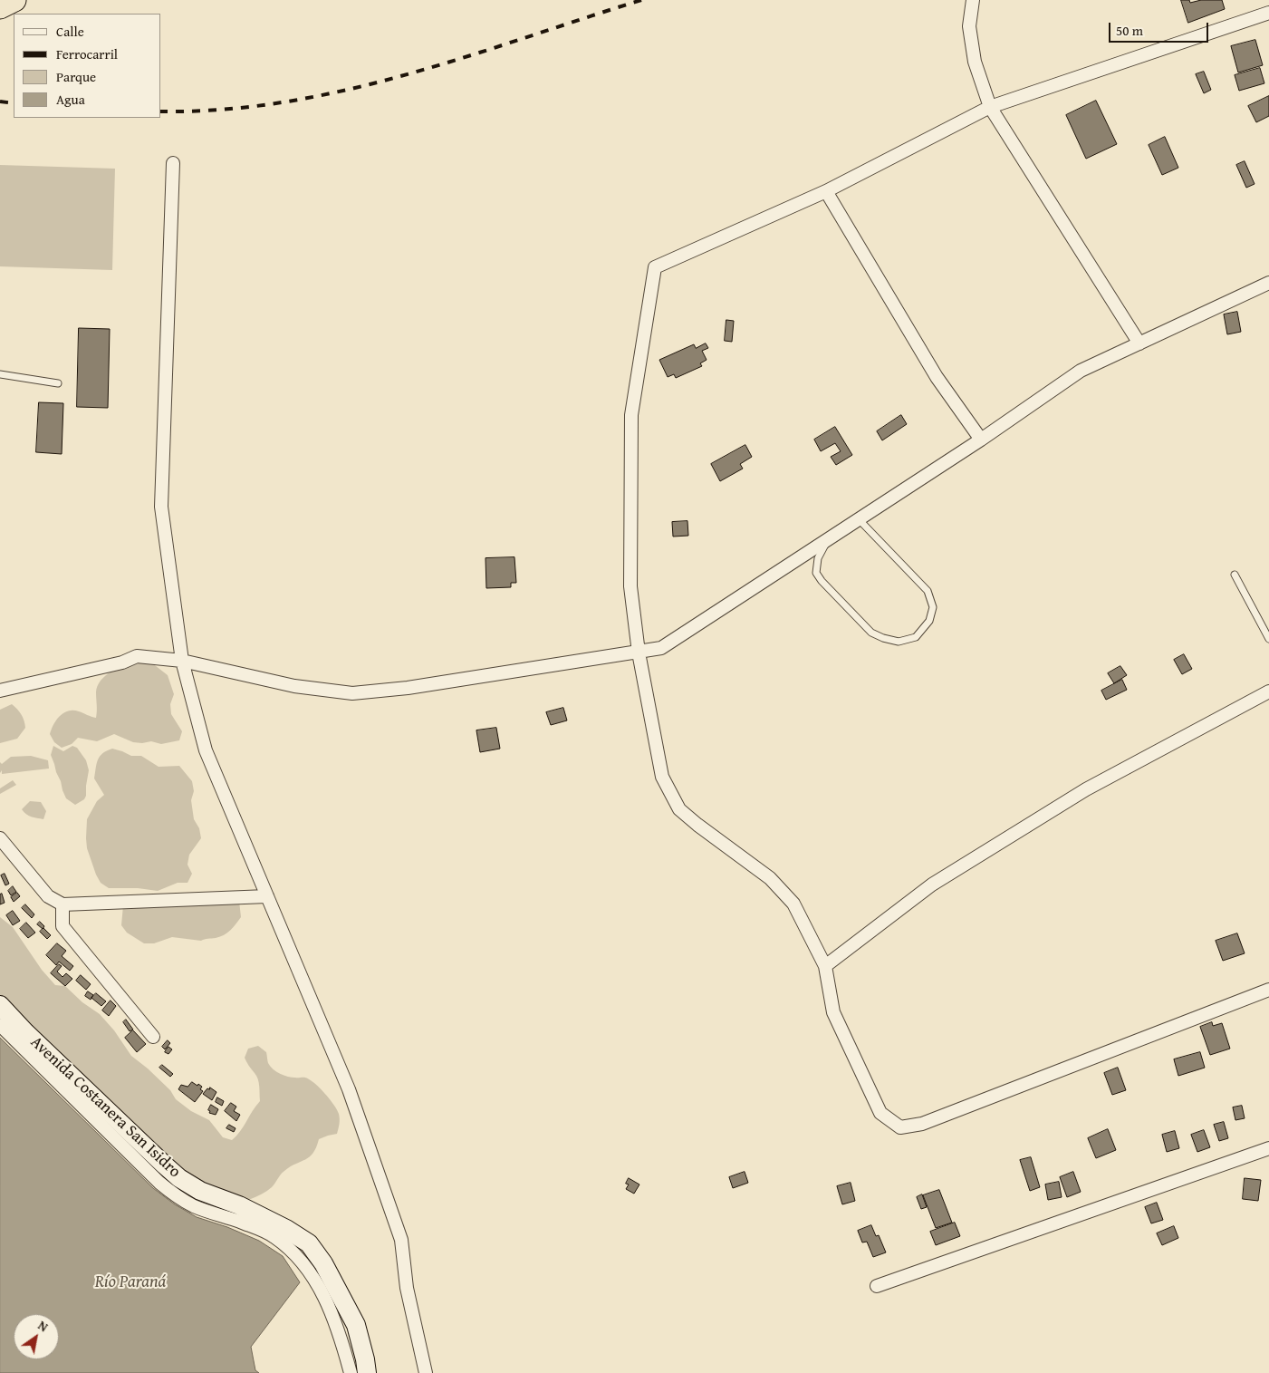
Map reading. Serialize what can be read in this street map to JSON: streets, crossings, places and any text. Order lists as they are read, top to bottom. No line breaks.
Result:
{"streets":{"main road":["Avenida Costanera San Isidro"]},"water":["Río Paraná"],"legend":["Calle","Ferrocarril","Parque","Agua"],"scale_bar":"50 m","north":"top right"}
